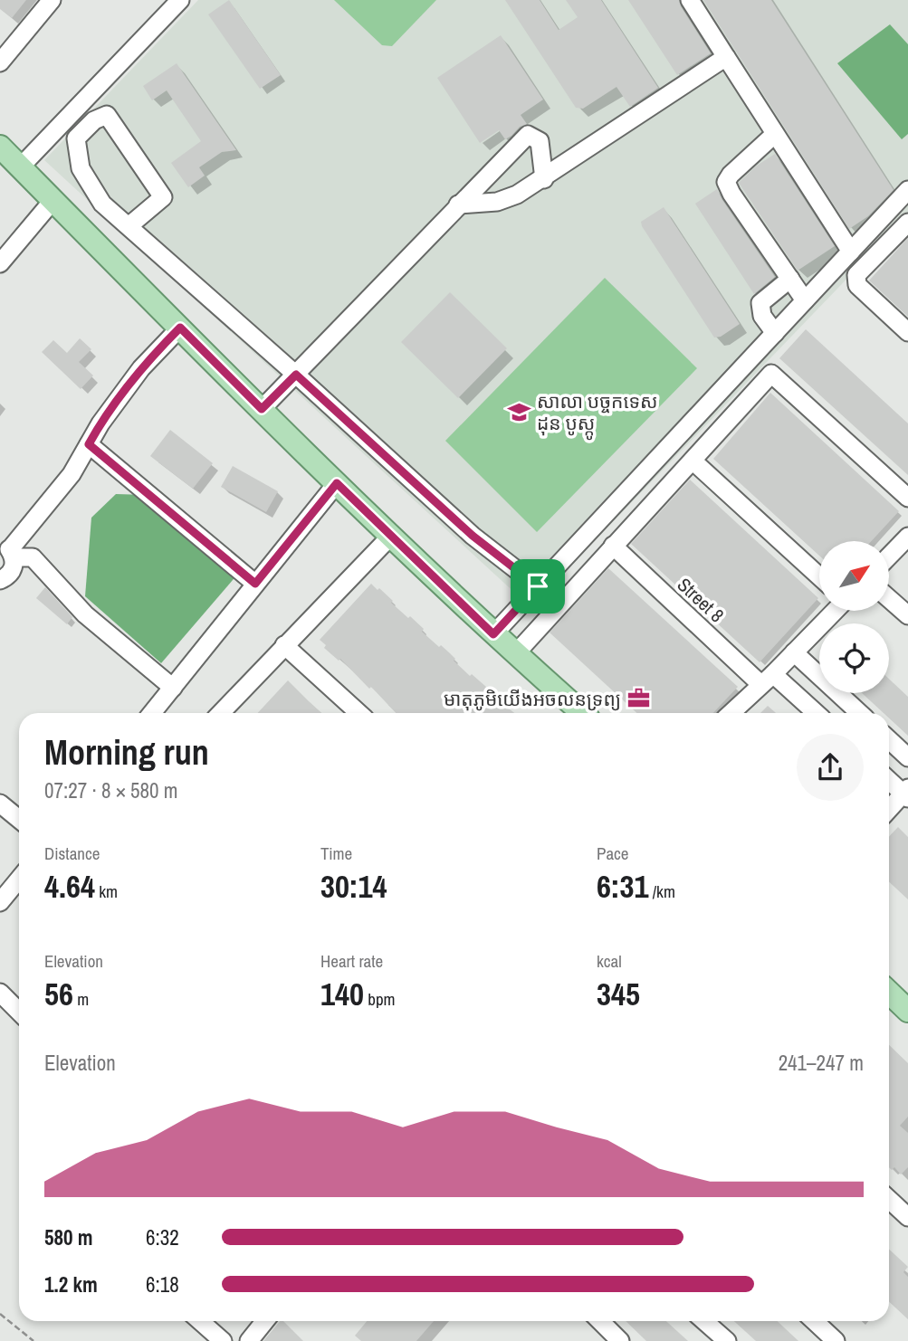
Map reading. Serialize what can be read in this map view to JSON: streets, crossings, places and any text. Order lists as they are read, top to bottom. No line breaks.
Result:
{"streets":{"street":["Street 8"]},"places":{"school or university":["សាលា បច្ចកទេស ដុន បូស្កូ"],"office":["មាតុភូមិយើងអចលនទ្រព្យ"]},"north":"top right","page":{"heading":["Morning run","07:27 · 8 × 580 m"],"stats":[["Distance","4.64 km"],["Time","30:14"],["Pace","6:31 /km"],["Elevation","56 m"],["Heart rate","140 bpm"],["kcal","345"]],"chart":["Elevation","241–247 m"],"list":[{"name":"580 m","note":"6:32"},{"name":"1.2 km","note":"6:18"}]}}
